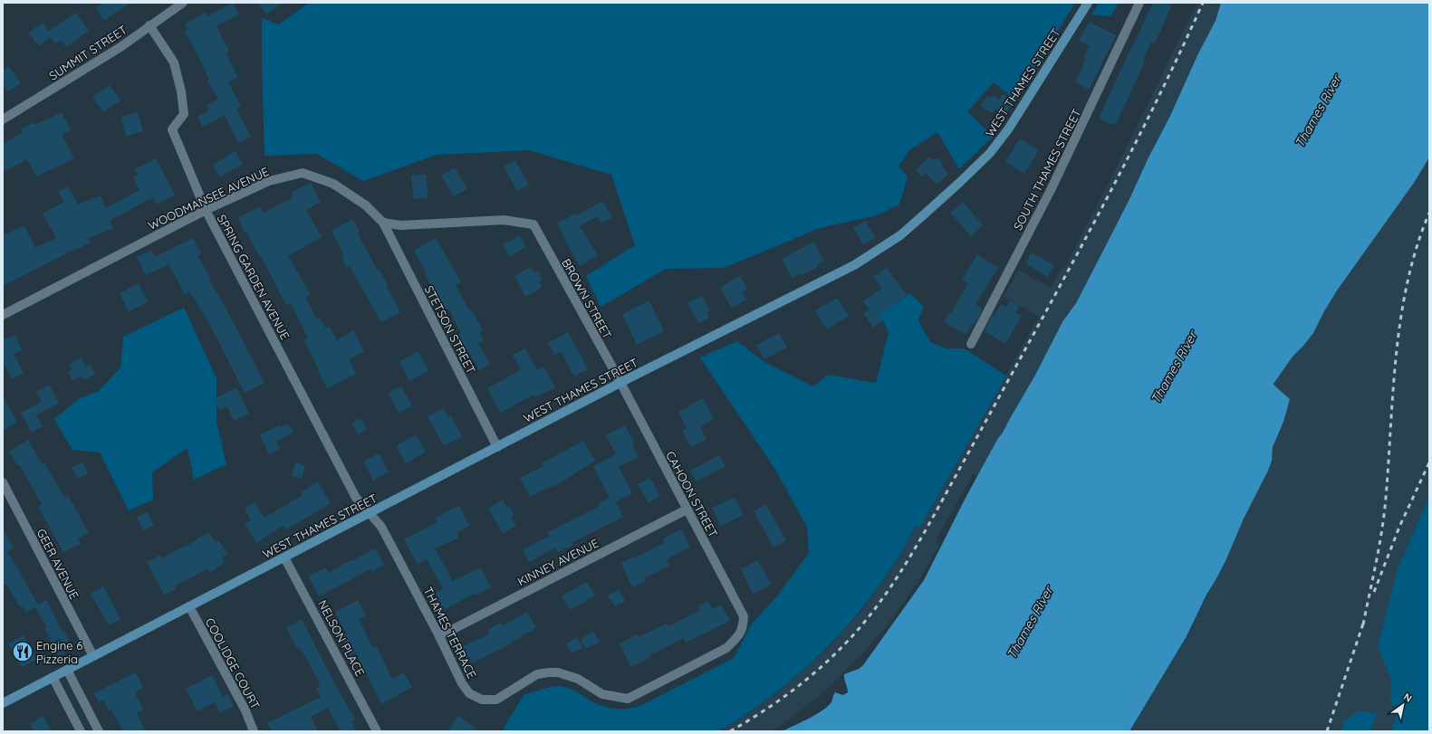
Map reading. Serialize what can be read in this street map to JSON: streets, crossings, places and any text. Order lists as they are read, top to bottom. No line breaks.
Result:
{"streets":{"main road":["WEST THAMES STREET"],"street":["SUMMIT STREET","SOUTH THAMES STREET","WOODMANSEE AVENUE","SPRING GARDEN AVENUE","BROWN STREET","STETSON STREET","CAHOON STREET","KINNEY AVENUE","GEER AVENUE","THAMES TERRACE","NELSON PLACE","COOLIDGE COURT"]},"crossings":[["SUMMIT STREET","SPRING GARDEN AVENUE"],["WEST THAMES STREET","SPRING GARDEN AVENUE"],["WEST THAMES STREET","BROWN STREET"],["WEST THAMES STREET","STETSON STREET"],["WEST THAMES STREET","CAHOON STREET"],["WEST THAMES STREET","GEER AVENUE"],["WEST THAMES STREET","THAMES TERRACE"],["WEST THAMES STREET","NELSON PLACE"],["WEST THAMES STREET","COOLIDGE COURT"],["WOODMANSEE AVENUE","SPRING GARDEN AVENUE"],["WOODMANSEE AVENUE","BROWN STREET"],["WOODMANSEE AVENUE","STETSON STREET"],["SPRING GARDEN AVENUE","THAMES TERRACE"],["BROWN STREET","STETSON STREET"],["BROWN STREET","CAHOON STREET"],["CAHOON STREET","KINNEY AVENUE"],["CAHOON STREET","THAMES TERRACE"],["KINNEY AVENUE","THAMES TERRACE"]],"water":["Thames River"],"places":{"restaurant":["Engine 6 Pizzeria"]},"north":"top right"}
